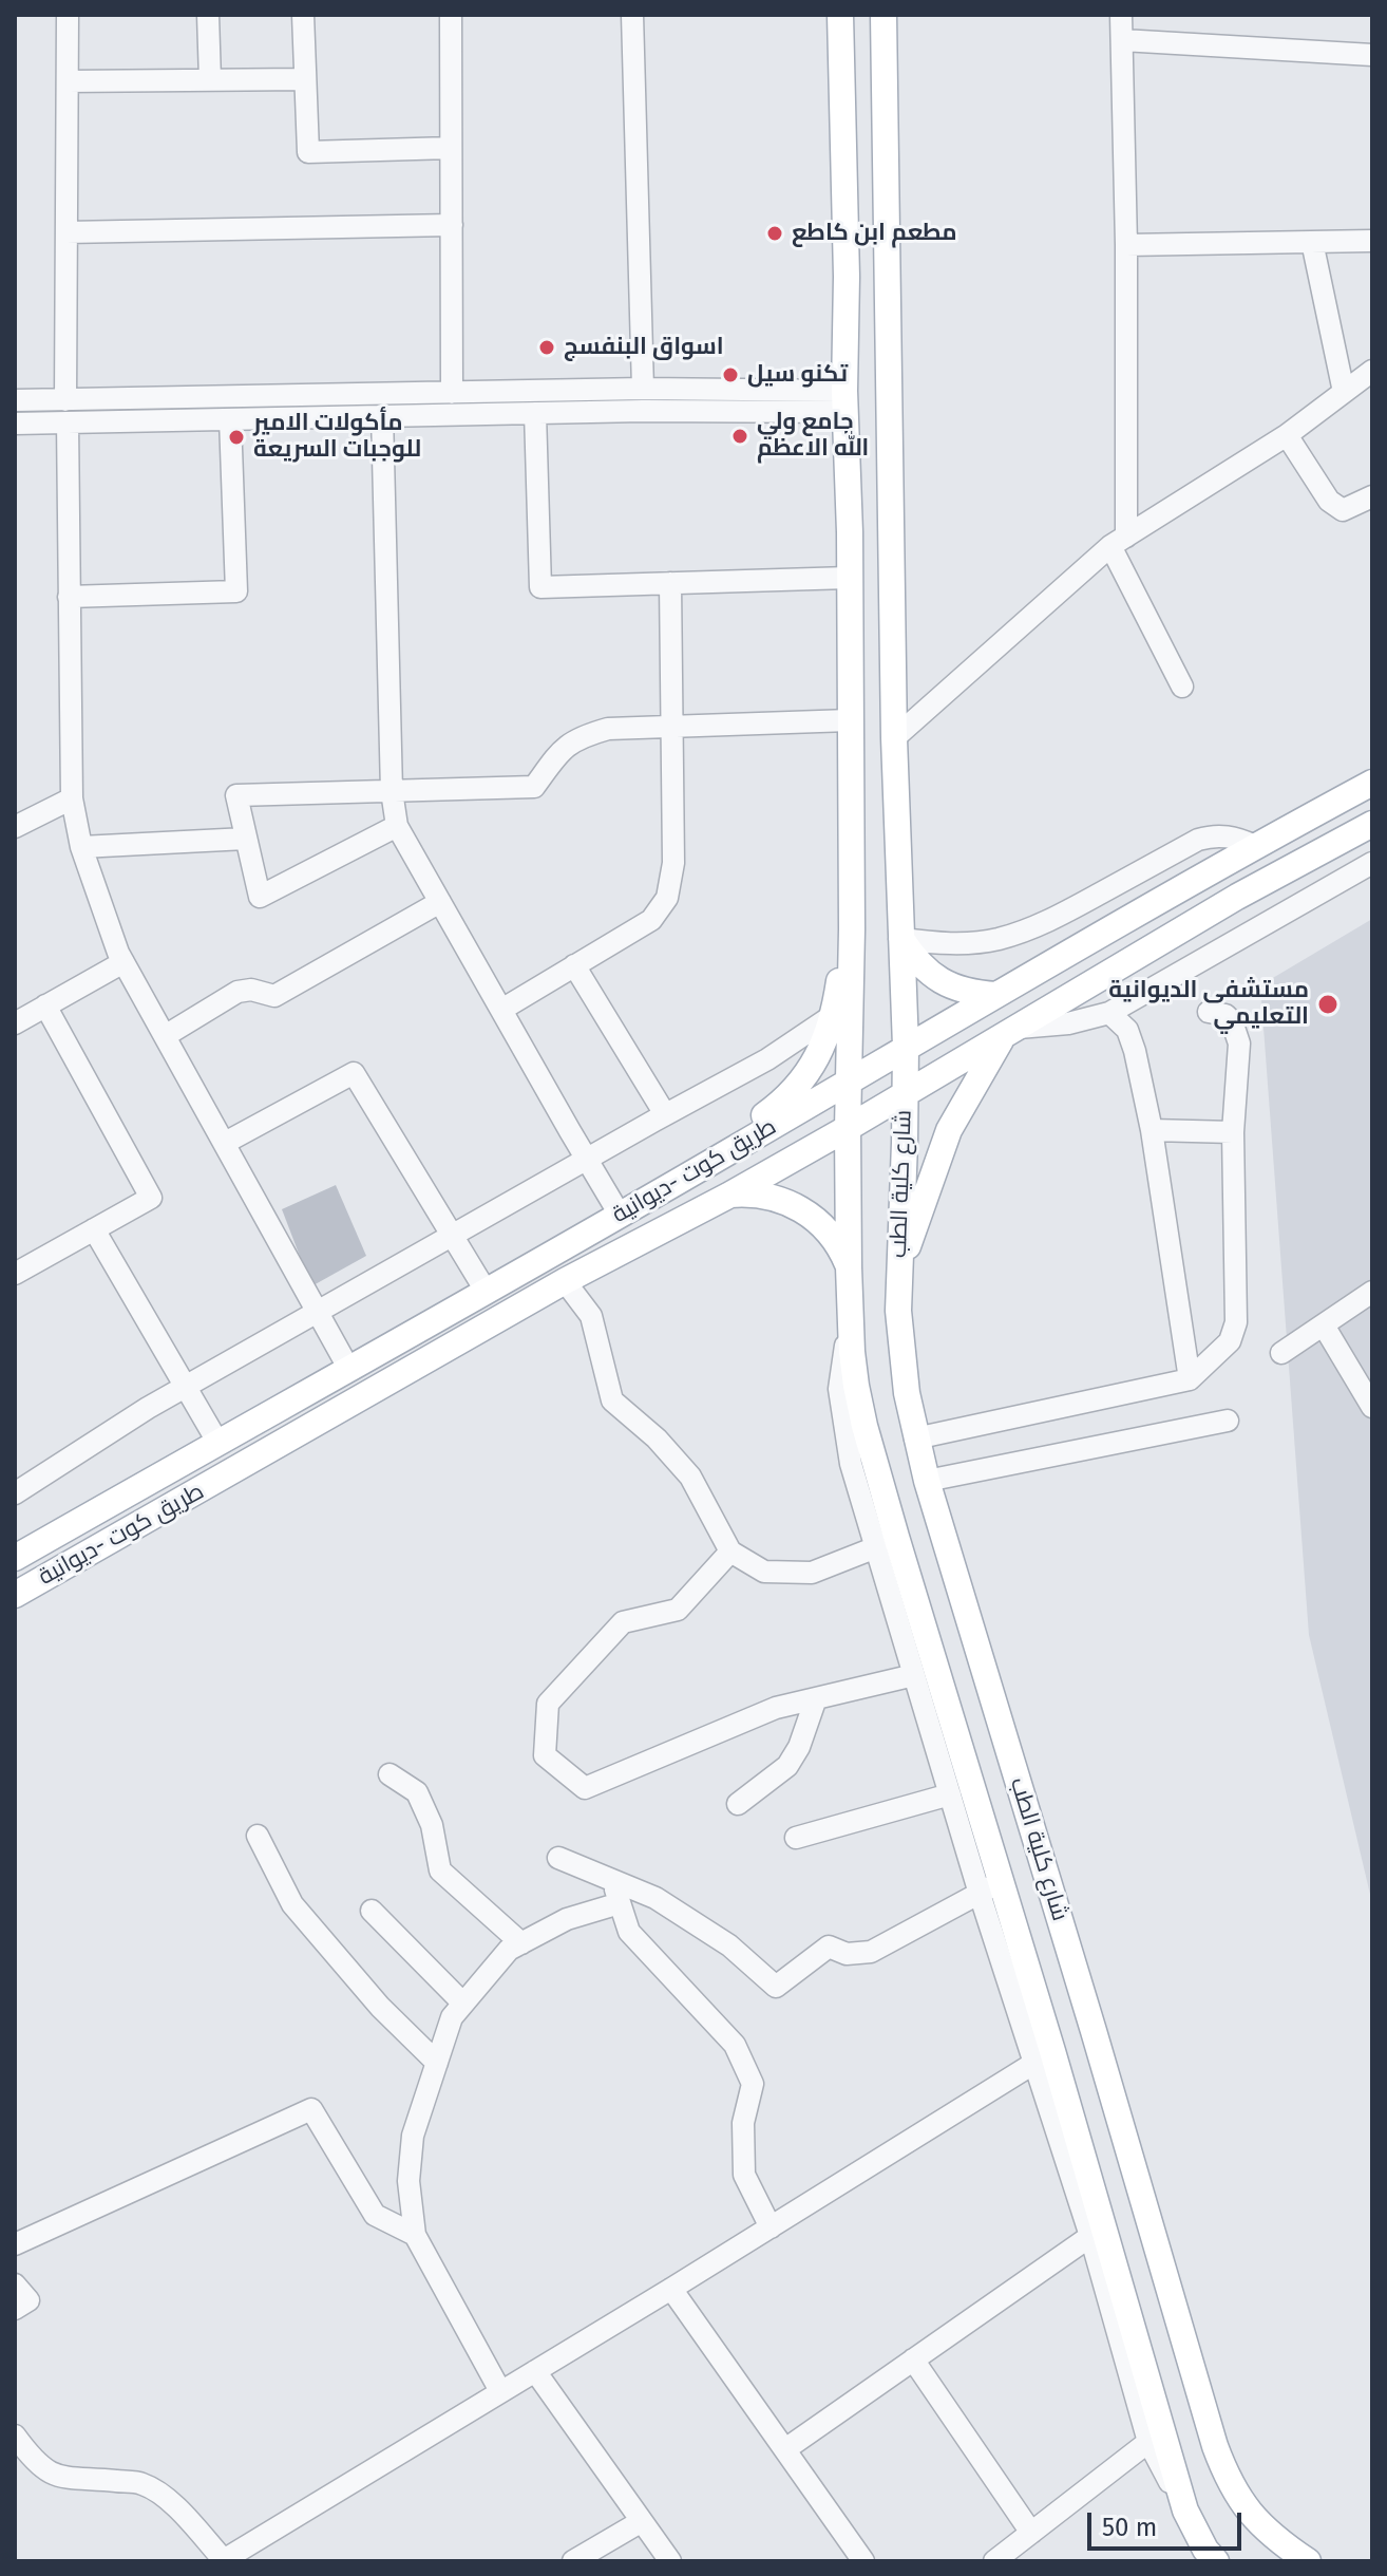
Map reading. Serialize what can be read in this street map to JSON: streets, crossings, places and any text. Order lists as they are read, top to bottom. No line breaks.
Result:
{"streets":{"main road":["طريق كوت -ديوانية","شارع كلية الطب"]},"crossings":[["طريق كوت -ديوانية","شارع كلية الطب"]],"places":["مطعم ابن كاطع","اسواق البنفسج","تكنو سيل","جامع ولي الله الاعظم","مأكولات الامير للوجبات السريعة","مستشفى الديوانية التعليمي"],"scale_bar":"50 m"}
